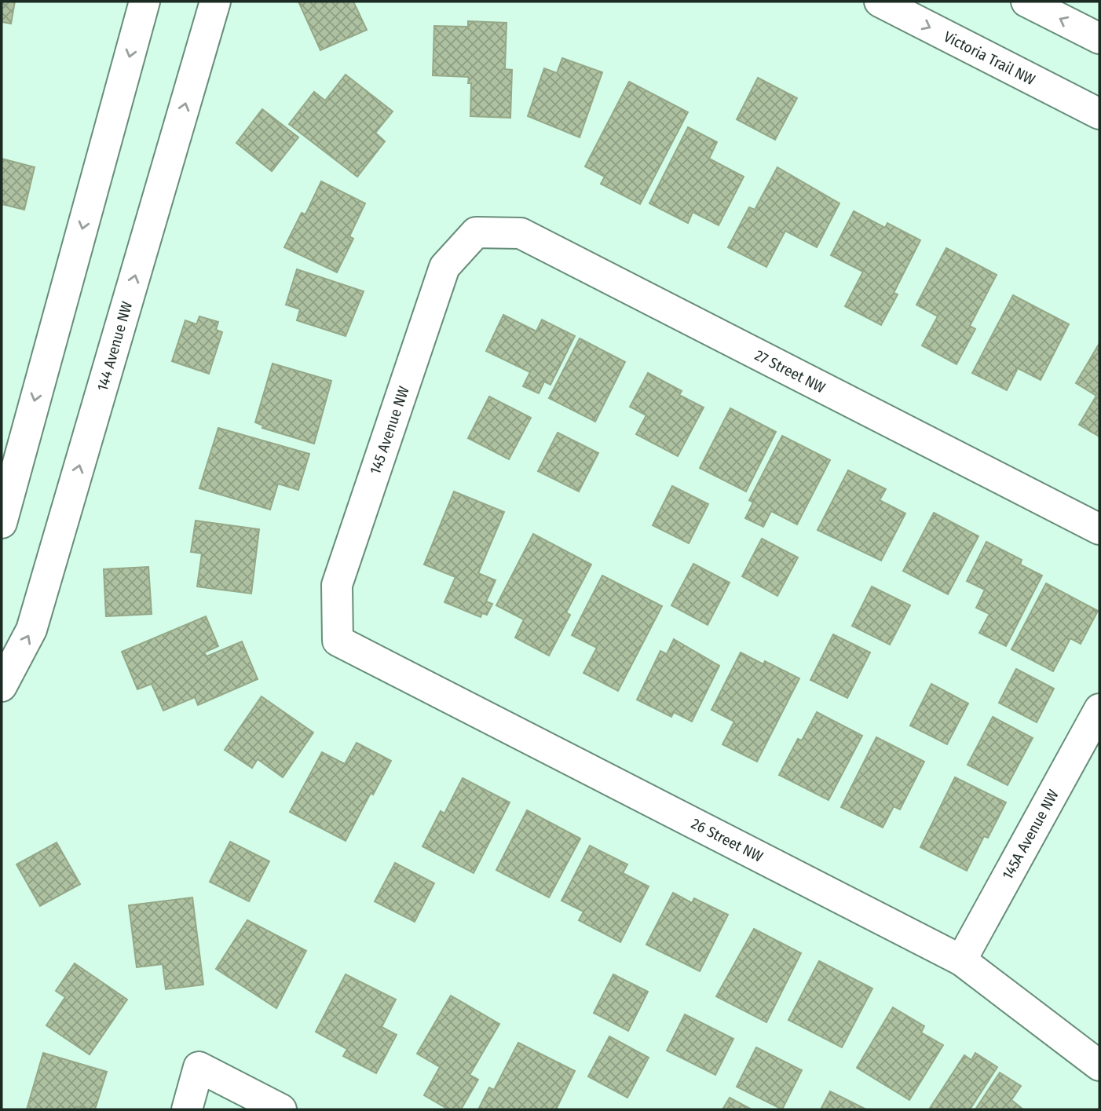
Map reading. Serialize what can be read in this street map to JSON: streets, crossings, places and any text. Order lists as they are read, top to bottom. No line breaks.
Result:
{"streets":{"street":["Victoria Trail NW","144 Avenue NW","27 Street NW","145 Avenue NW","145A Avenue NW","26 Street NW"]},"crossings":[["27 Street NW","145 Avenue NW"],["145 Avenue NW","26 Street NW"],["145A Avenue NW","26 Street NW"]]}
